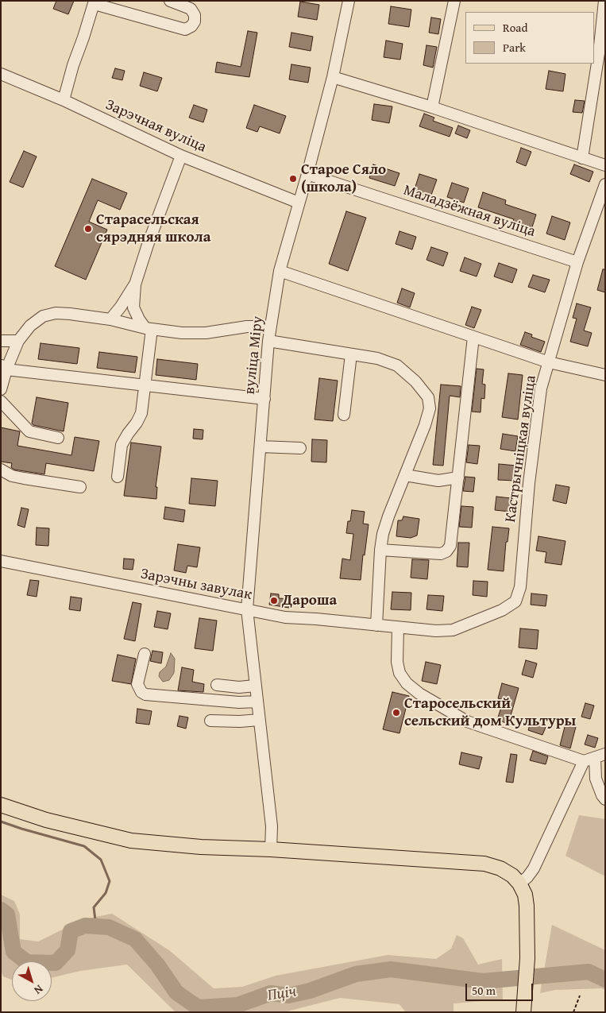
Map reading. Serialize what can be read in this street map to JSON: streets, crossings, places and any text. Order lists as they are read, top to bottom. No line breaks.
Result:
{"streets":{"street":["Зарэчная вуліца","Маладзёжная вуліца","вуліца Міру","Кастрычніцкая вуліца","Зарэчны завулак"]},"crossings":[["Зарэчная вуліца","вуліца Міру"],["Маладзёжная вуліца","вуліца Міру"],["Маладзёжная вуліца","Кастрычніцкая вуліца"],["вуліца Міру","Зарэчны завулак"],["Кастрычніцкая вуліца","Зарэчны завулак"]],"water":["Пціч"],"places":["Старое Сяло (школа)","Старасельская сярэдняя школа","Дароша","Старосельский сельский дом Культуры"],"legend":["Road","Park"],"scale_bar":"50 m","north":"bottom right"}
